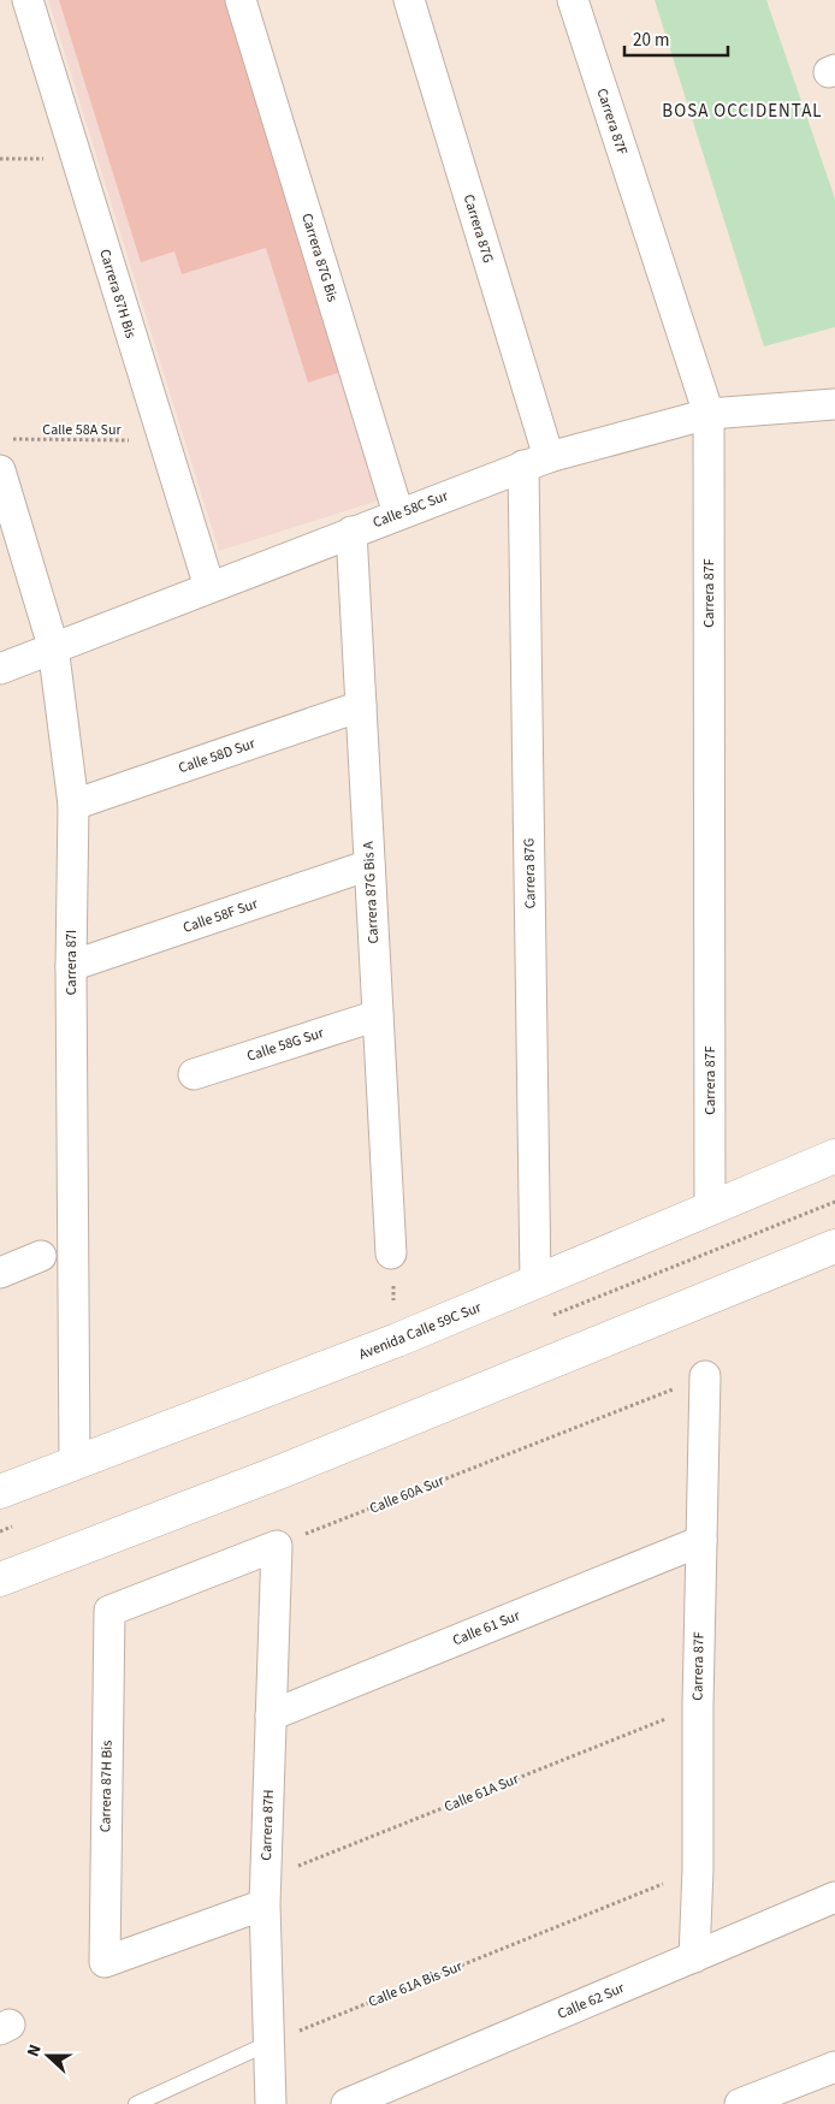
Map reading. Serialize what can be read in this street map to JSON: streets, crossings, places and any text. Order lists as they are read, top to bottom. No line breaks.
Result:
{"streets":{"main road":["Avenida Calle 59C Sur"],"street":["Carrera 87F","Carrera 87G","Carrera 87G Bis","Carrera 87H Bis","Calle 58C Sur","Calle 58D Sur","Carrera 87G Bis A","Calle 58F Sur","Carrera 87I","Calle 58G Sur","Calle 61 Sur","Carrera 87H","Calle 62 Sur"],"path":["Calle 58A Sur","Calle 60A Sur","Calle 61A Sur","Calle 61A Bis Sur"]},"crossings":[["Carrera 87F","Calle 58C Sur"],["Carrera 87F","Avenida Calle 59C Sur"],["Carrera 87F","Calle 60A Sur"],["Carrera 87F","Calle 61 Sur"],["Carrera 87F","Calle 61A Sur"],["Carrera 87F","Calle 61A Bis Sur"],["Carrera 87F","Calle 62 Sur"],["Carrera 87G","Calle 58C Sur"],["Carrera 87G","Avenida Calle 59C Sur"],["Carrera 87G Bis","Calle 58C Sur"],["Carrera 87H Bis","Calle 58A Sur"],["Carrera 87H Bis","Calle 58C Sur"],["Carrera 87H Bis","Calle 60A Sur"],["Carrera 87H Bis","Calle 61A Sur"],["Carrera 87H Bis","Carrera 87H"],["Calle 58C Sur","Carrera 87G Bis A"],["Calle 58C Sur","Carrera 87I"],["Calle 58D Sur","Carrera 87G Bis A"],["Calle 58D Sur","Carrera 87I"],["Carrera 87G Bis A","Calle 58F Sur"],["Carrera 87G Bis A","Calle 58G Sur"],["Calle 58F Sur","Carrera 87I"],["Carrera 87I","Avenida Calle 59C Sur"],["Calle 60A Sur","Carrera 87H"],["Calle 61 Sur","Carrera 87H"],["Calle 61A Sur","Carrera 87H"],["Carrera 87H","Calle 61A Bis Sur"]],"districts":["BOSA OCCIDENTAL"],"scale_bar":"20 m","north":"left"}
